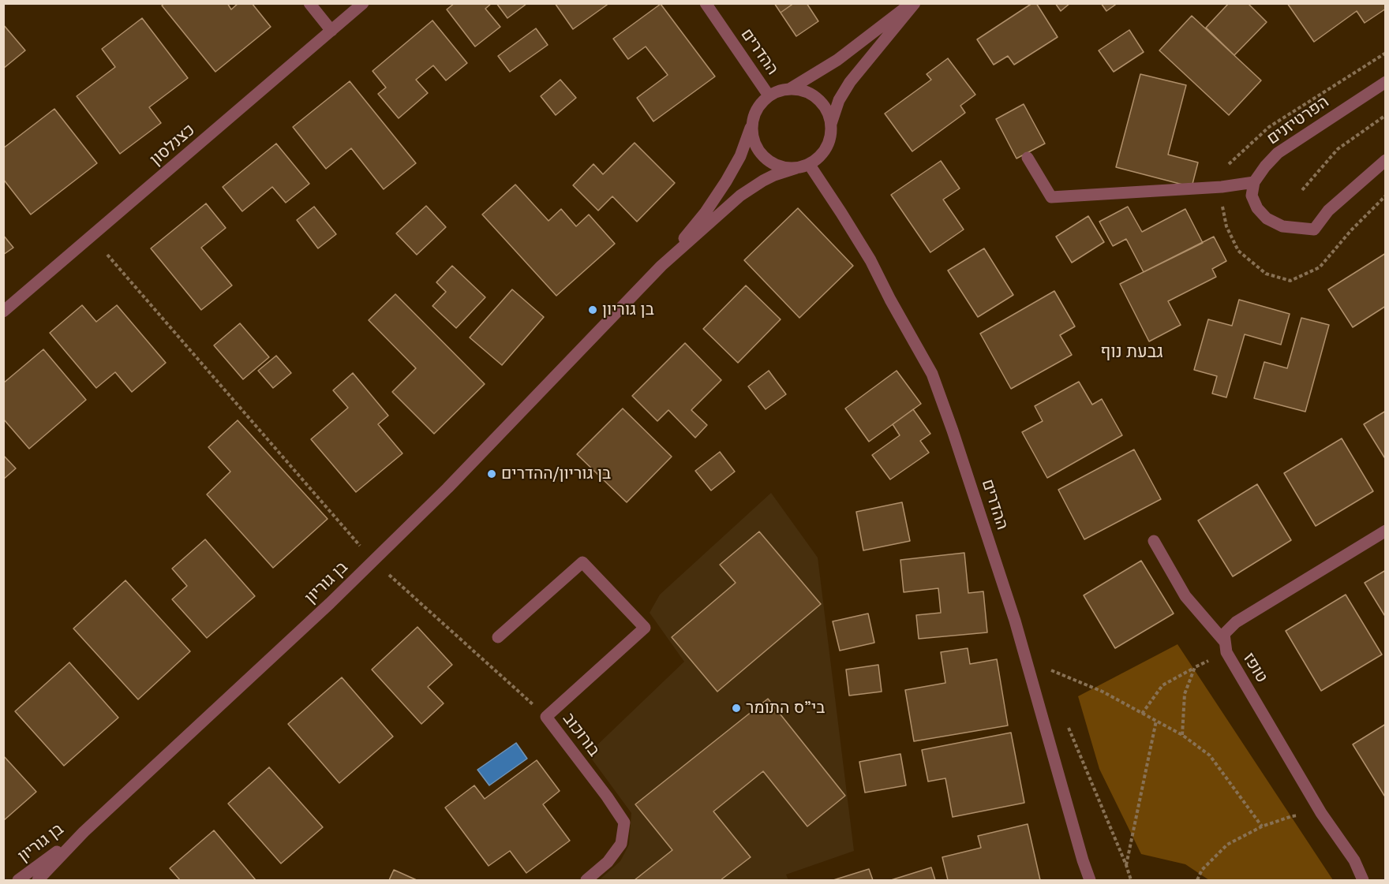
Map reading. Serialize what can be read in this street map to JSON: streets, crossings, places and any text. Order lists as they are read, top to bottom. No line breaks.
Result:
{"streets":{"street":["ההדרים","הפרטיזנים","כצנלסון","בן גוריון","טופז","בורוכוב"]},"crossings":[["ההדרים","בן גוריון"]],"districts":["גבעת נוף"],"places":["בן גוריון","בן גוריון/ההדרים","בי\"ס התומר"]}
